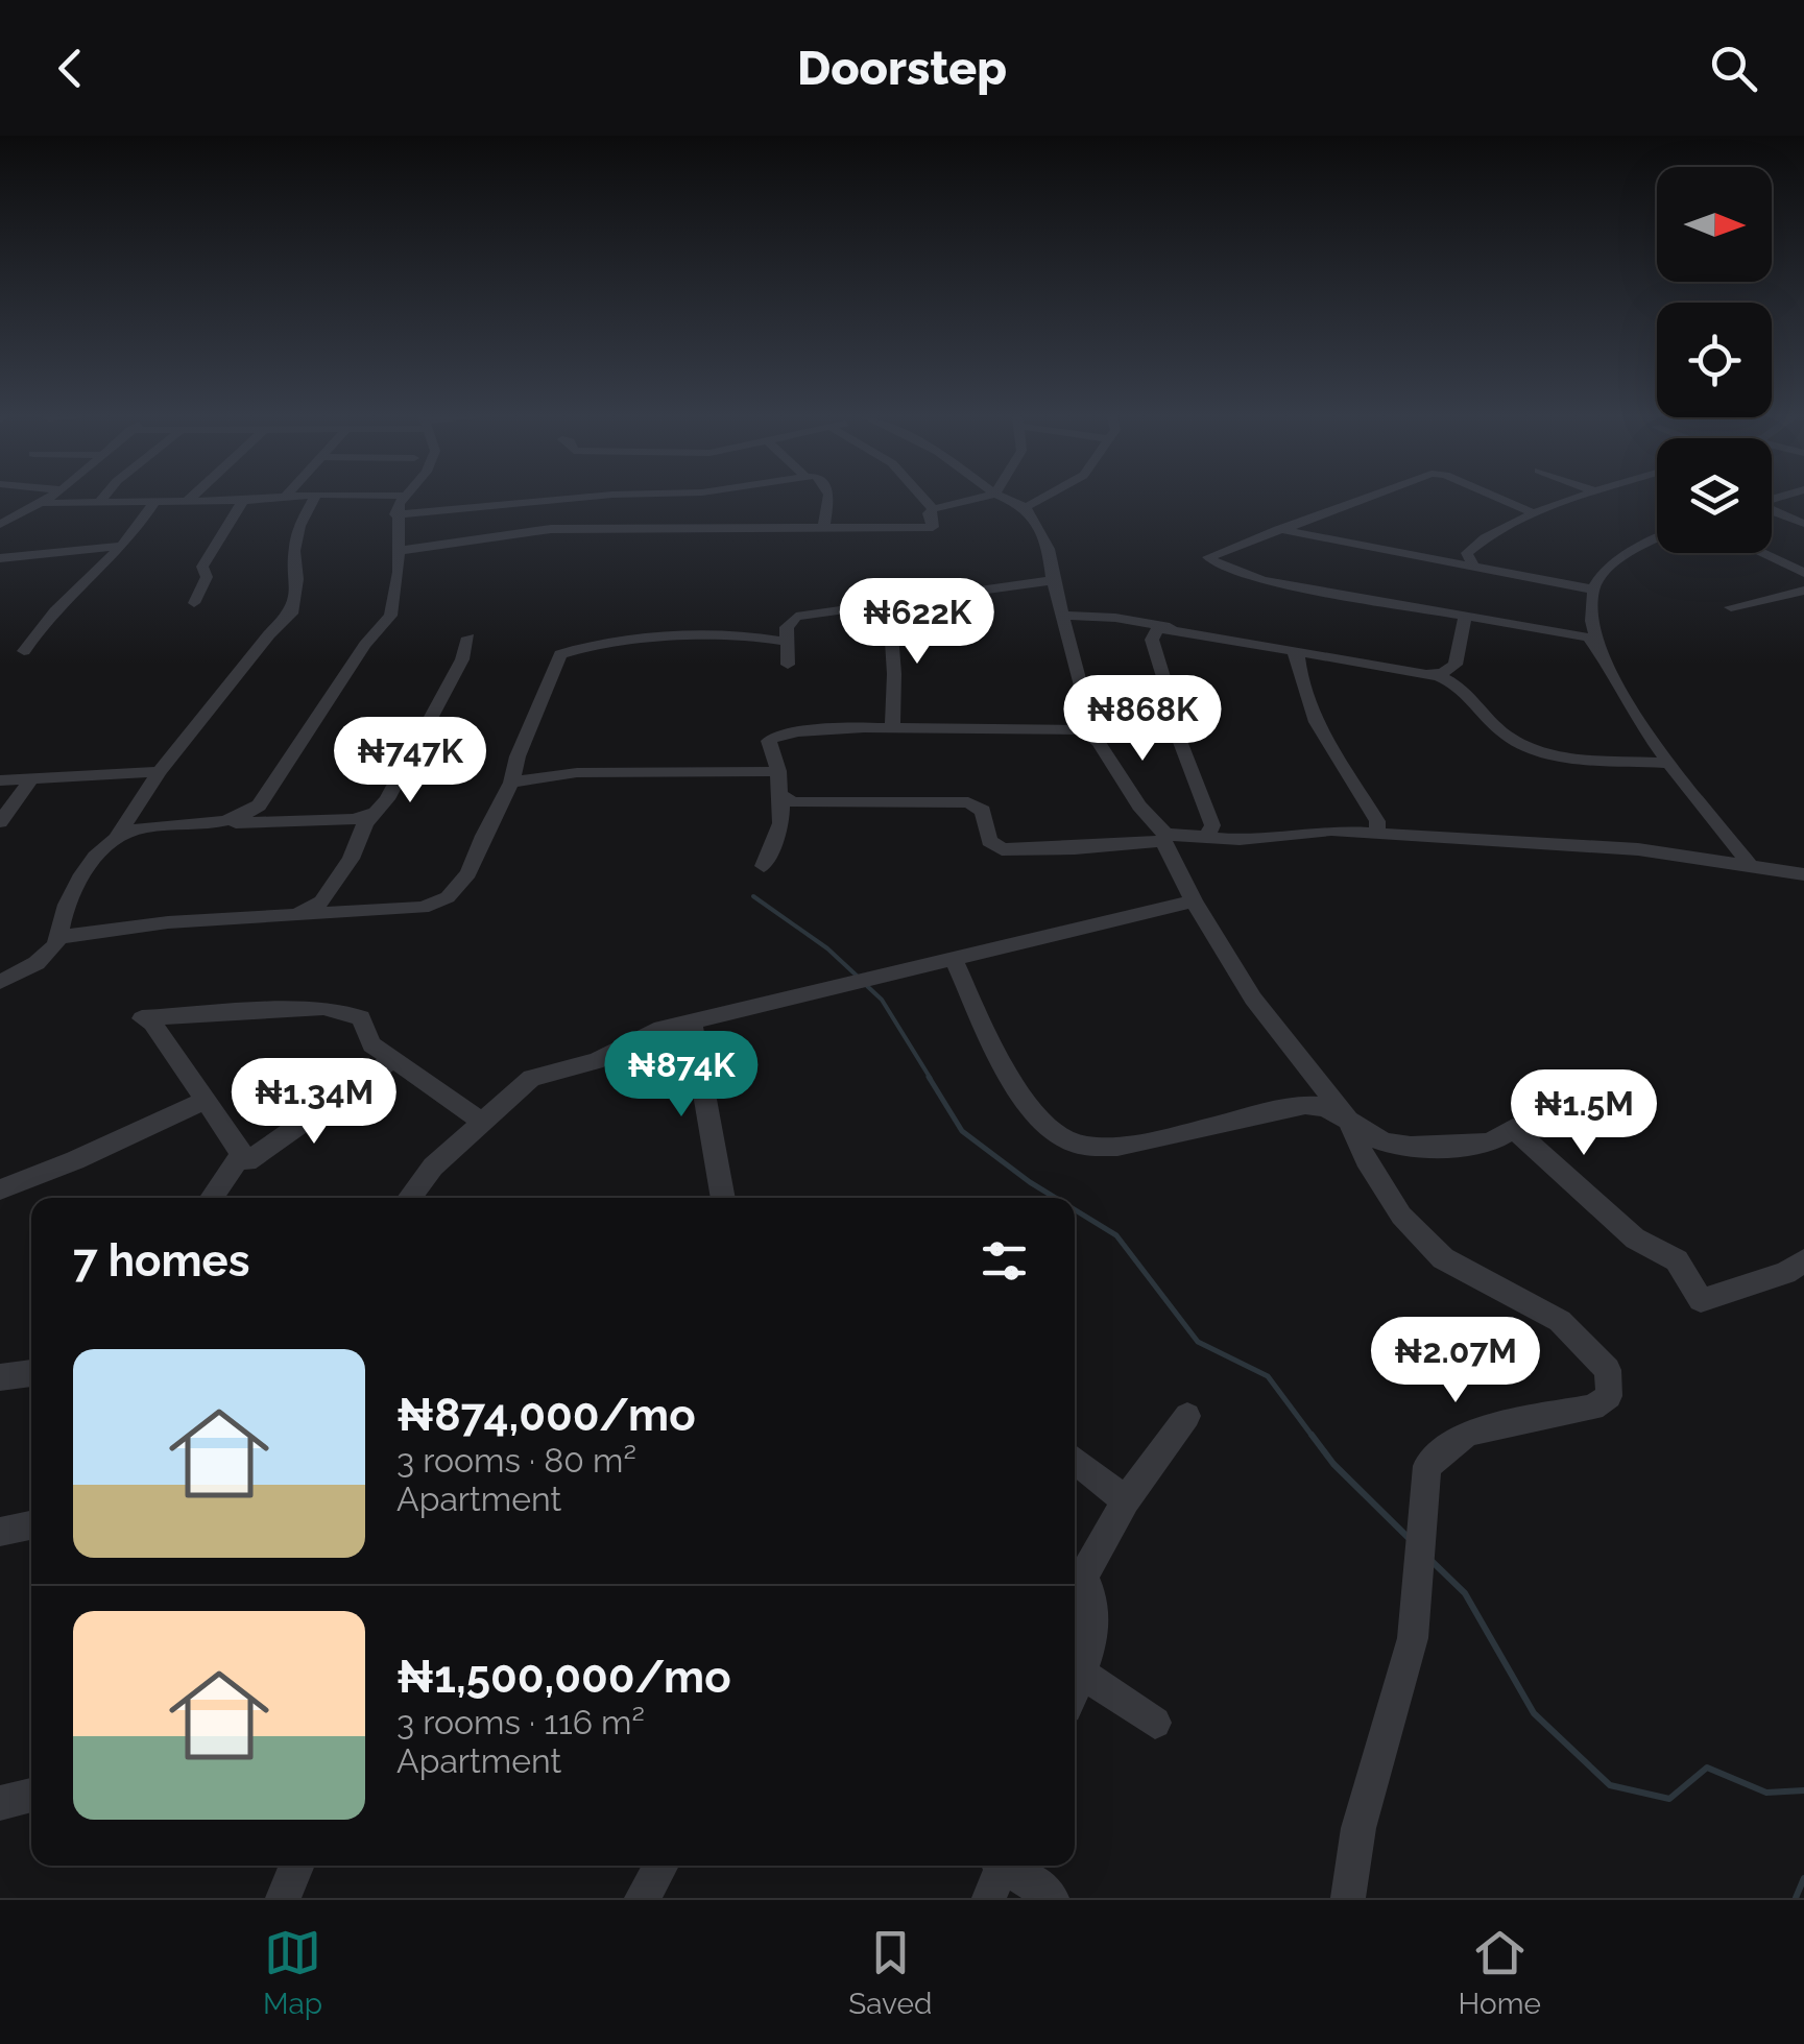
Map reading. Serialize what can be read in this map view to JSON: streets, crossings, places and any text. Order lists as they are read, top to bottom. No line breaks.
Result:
{"north":"right","page":{"header":"Doorstep","price":["₦622K","₦868K","₦747K","₦874K","₦1.34M","₦1.5M","₦2.07M"],"heading":"7 homes","list":[{"name":"₦874,000/mo","note":"3 rooms · 80 m² · Apartment"},{"name":"₦1,500,000/mo","note":"3 rooms · 116 m² · Apartment"}],"tabs":["Map","Saved","Home"]}}
